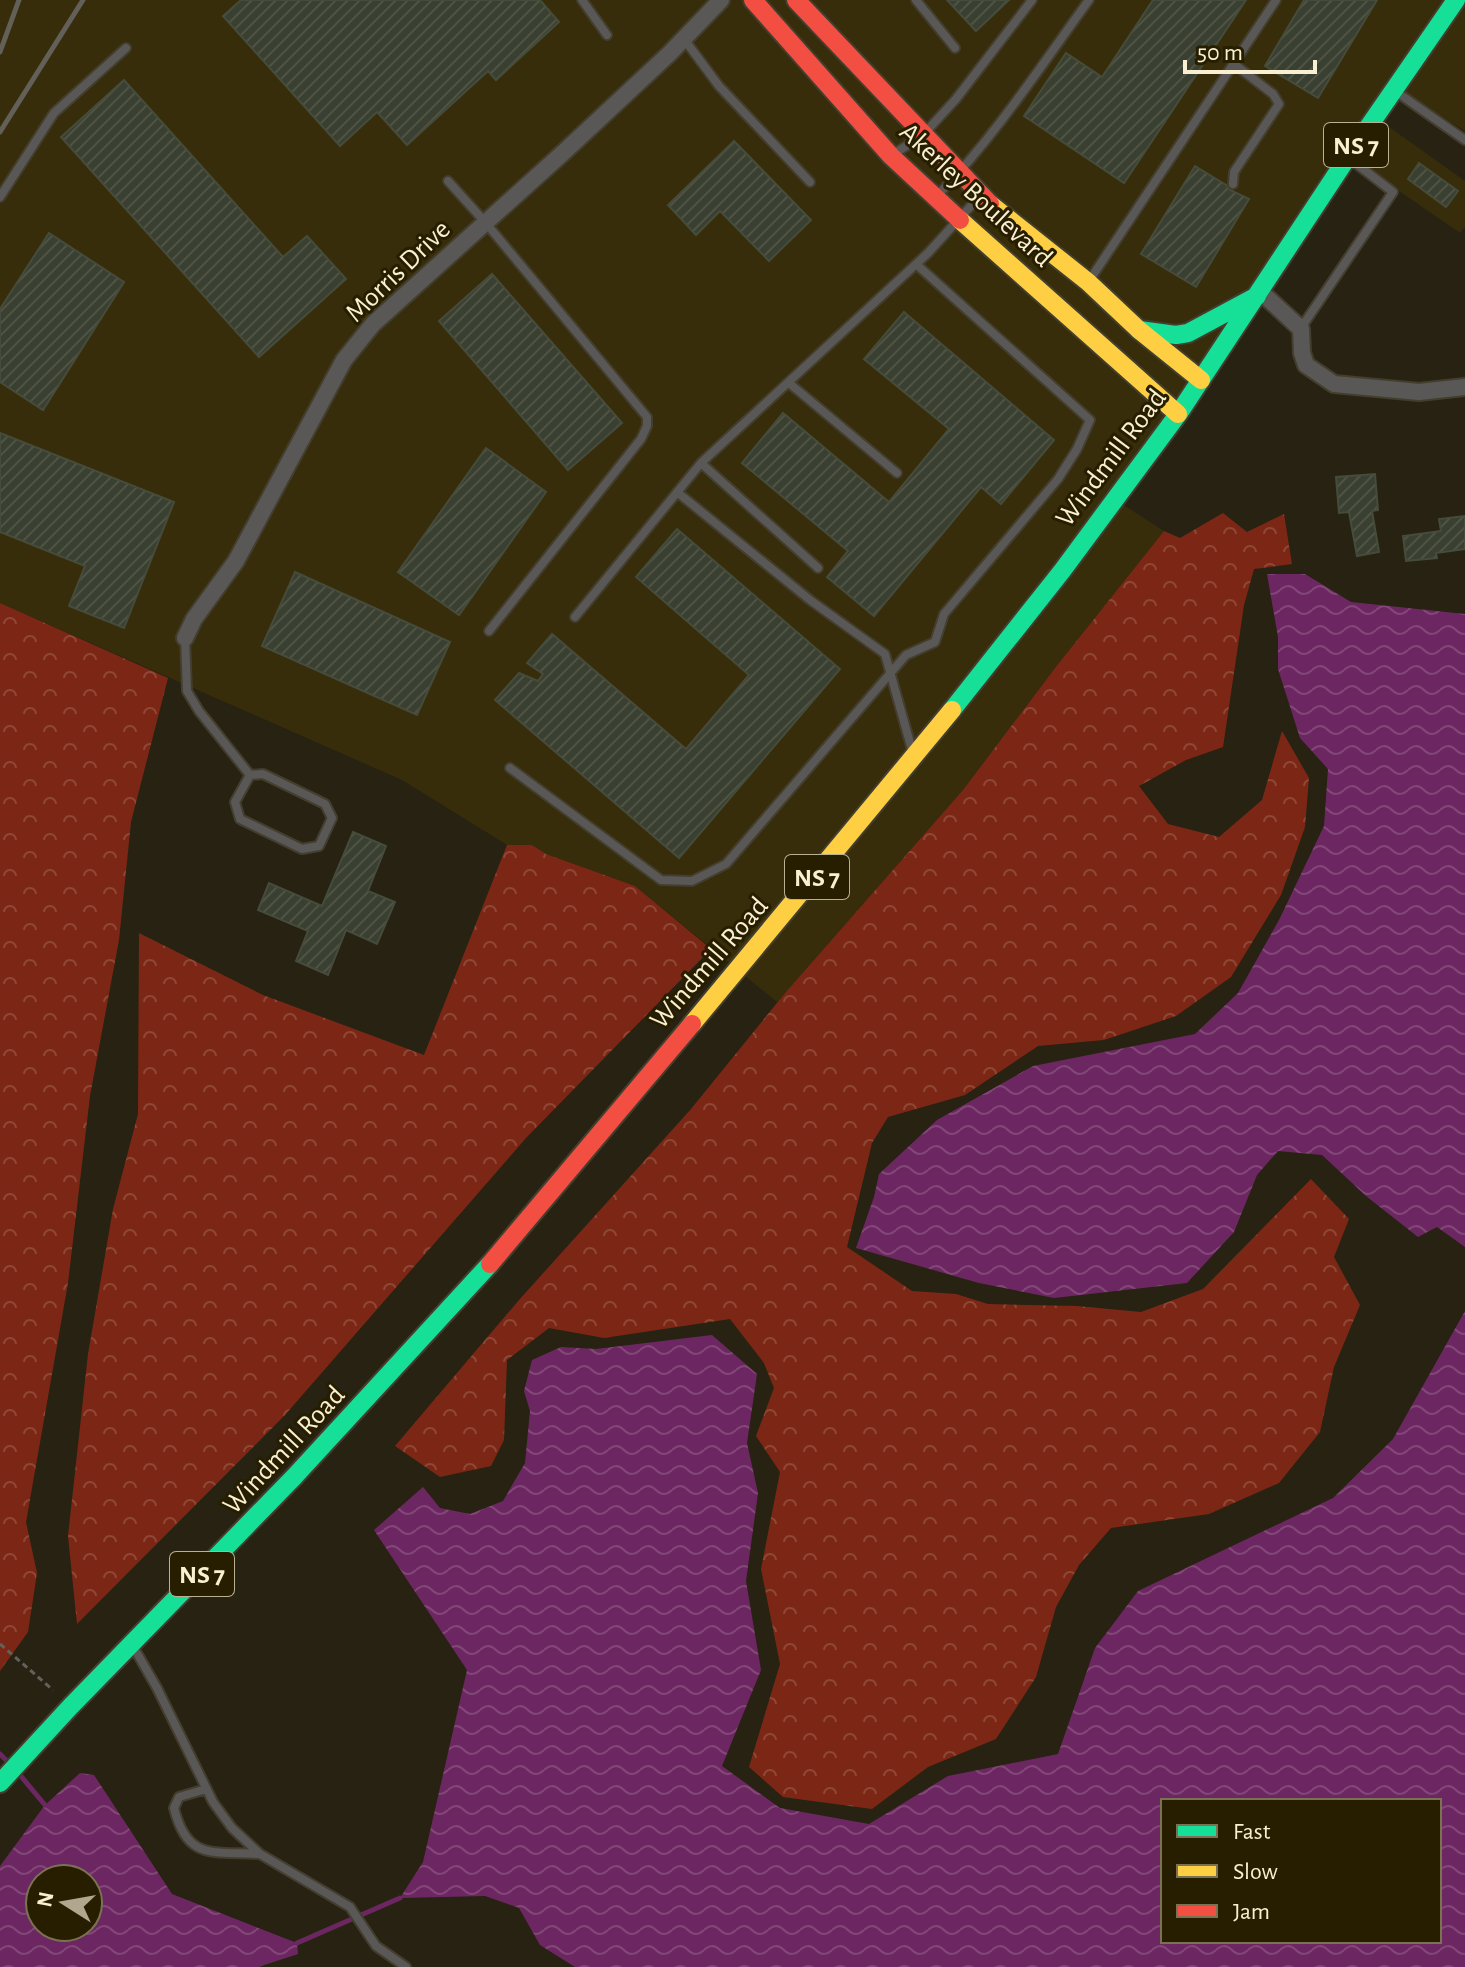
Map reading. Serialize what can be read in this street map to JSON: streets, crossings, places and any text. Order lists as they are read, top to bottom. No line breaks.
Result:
{"streets":{"main road":["NS 7","Akerley Boulevard","Windmill Road"],"street":["Morris Drive"]},"crossings":[["Akerley Boulevard","Windmill Road"]],"legend":["Fast","Slow","Jam"],"scale_bar":"50 m","north":"left"}
